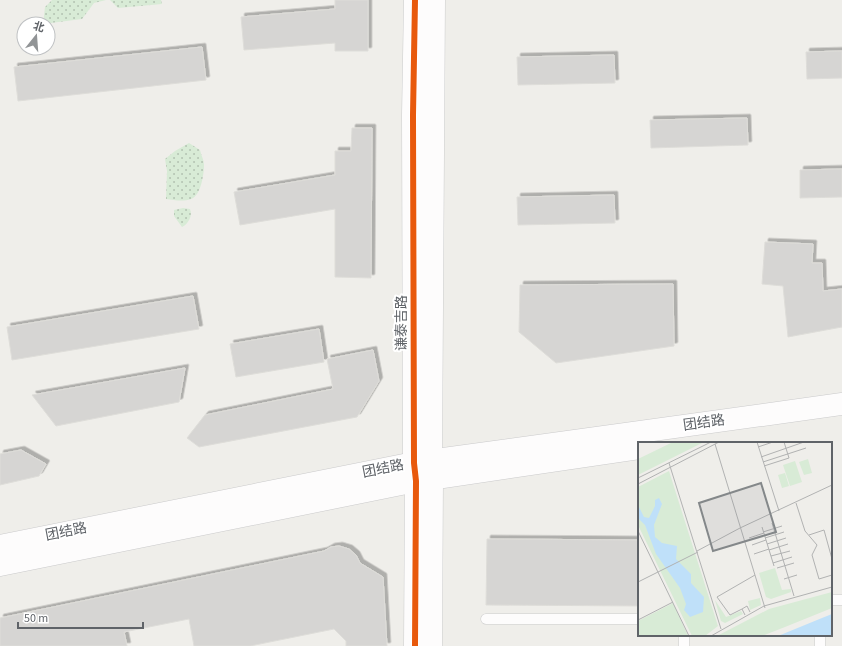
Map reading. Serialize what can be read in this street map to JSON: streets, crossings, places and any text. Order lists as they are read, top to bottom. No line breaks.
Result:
{"streets":{"main road":["谦泰吉路","团结路"]},"crossings":[["谦泰吉路","团结路"]],"scale_bar":"50 m","north":"top"}
